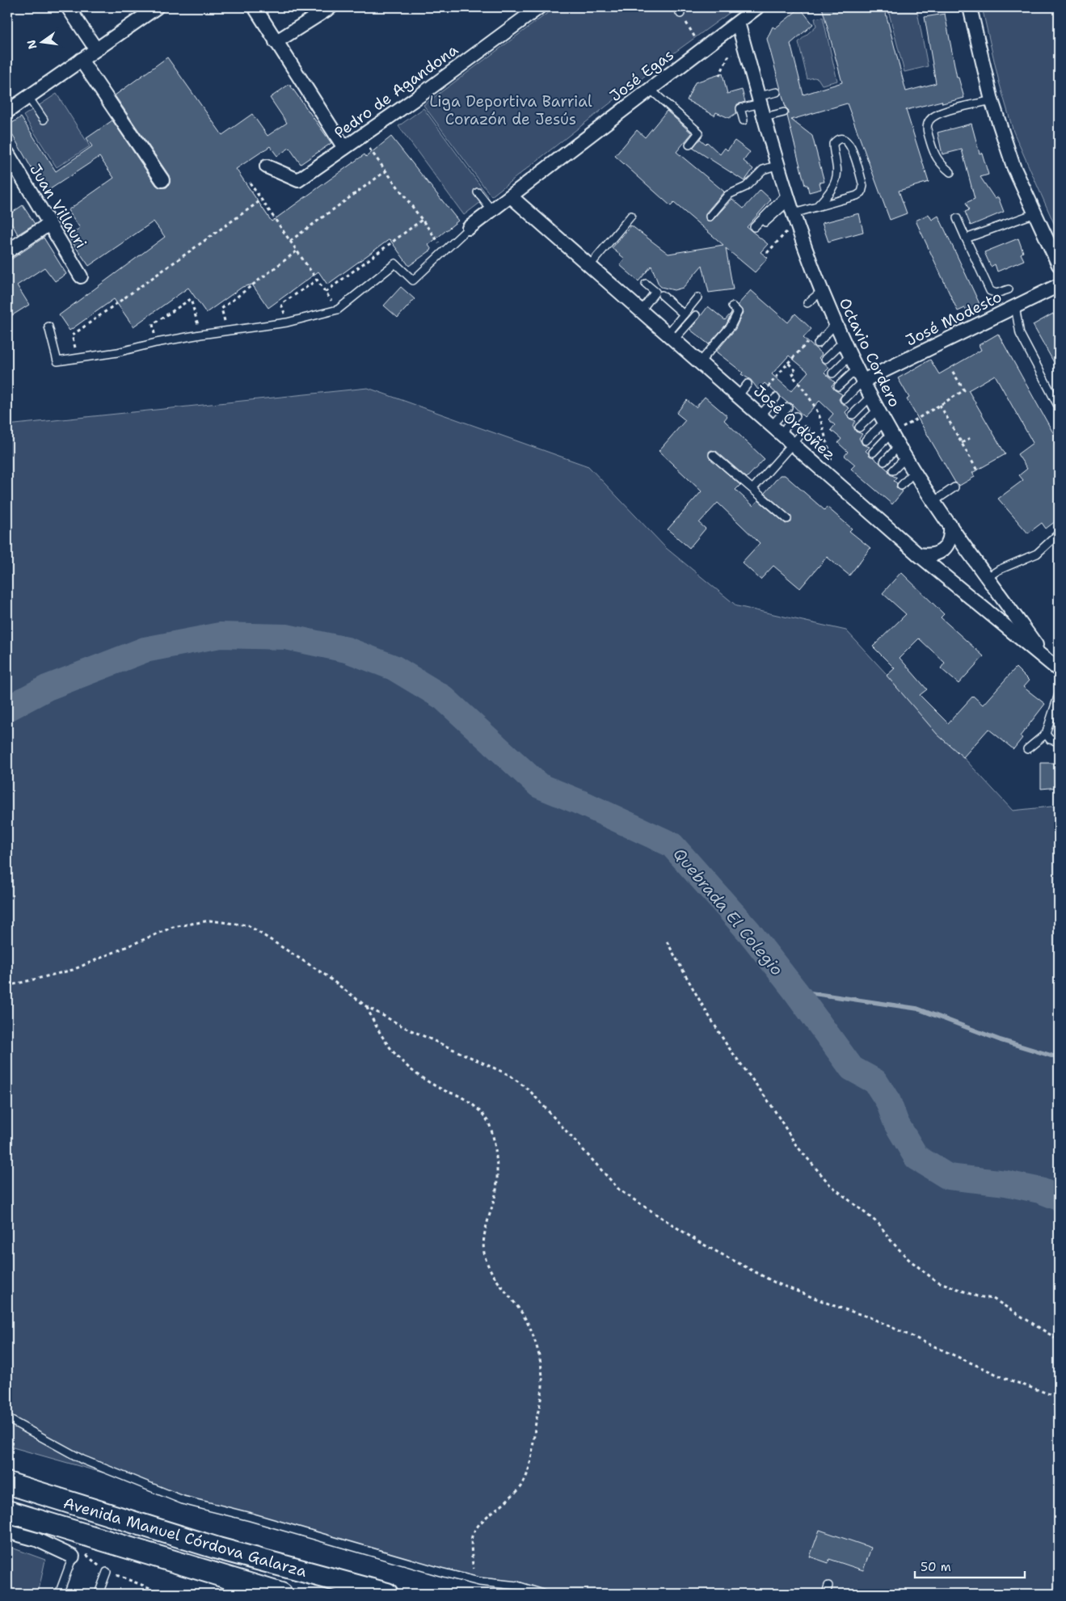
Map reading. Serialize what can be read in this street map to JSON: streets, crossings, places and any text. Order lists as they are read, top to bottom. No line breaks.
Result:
{"streets":{"main road":["Avenida Manuel Córdova Galarza"],"street":["José Egas","Pedro de Agandona","Juan Villauri","José Modesto","Octavio Cordero","José Ordóñez"]},"crossings":[["José Egas","Octavio Cordero"],["José Egas","José Ordóñez"],["José Modesto","Octavio Cordero"],["Octavio Cordero","José Ordóñez"]],"water":["Quebrada El Colegio"],"parks":["Liga Deportiva Barrial Corazón de Jesús"],"scale_bar":"50 m","north":"left"}
